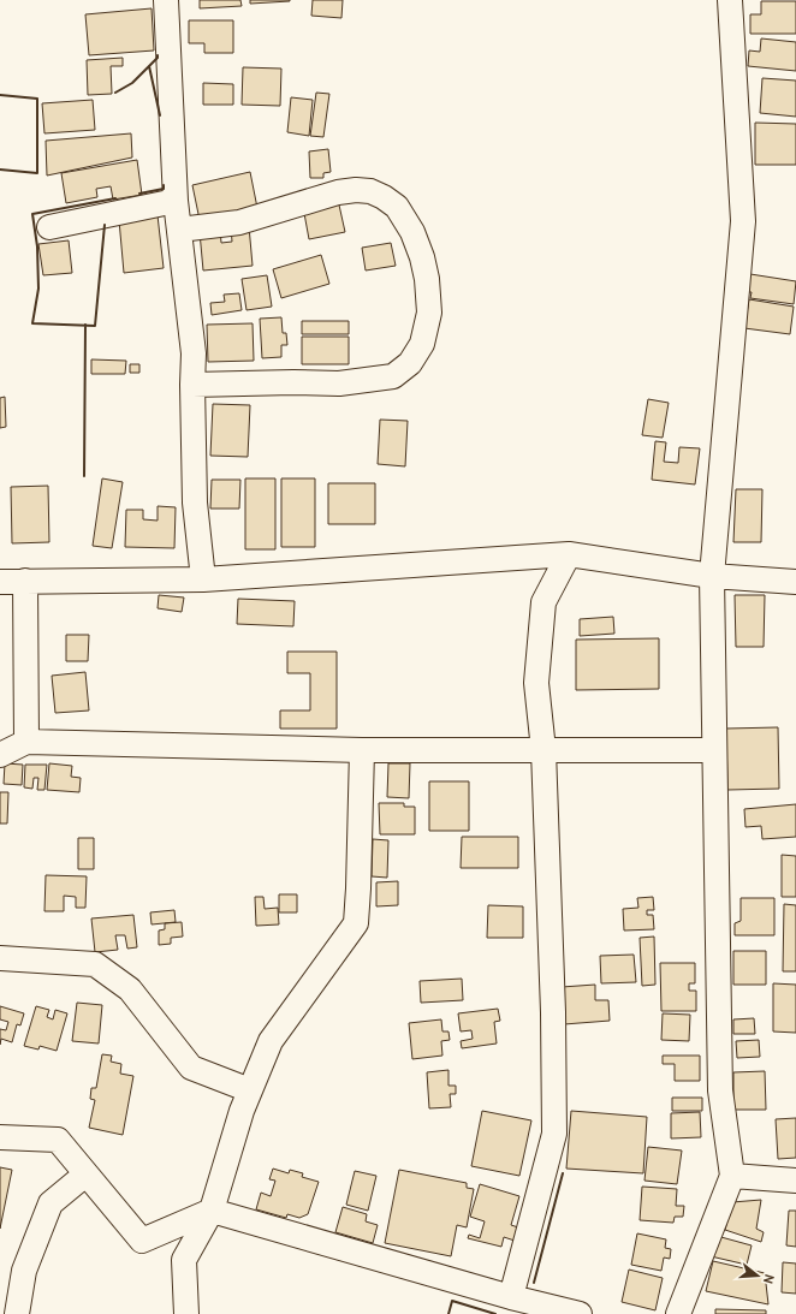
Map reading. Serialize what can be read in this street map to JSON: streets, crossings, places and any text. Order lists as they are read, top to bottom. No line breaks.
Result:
{"north":"right"}
